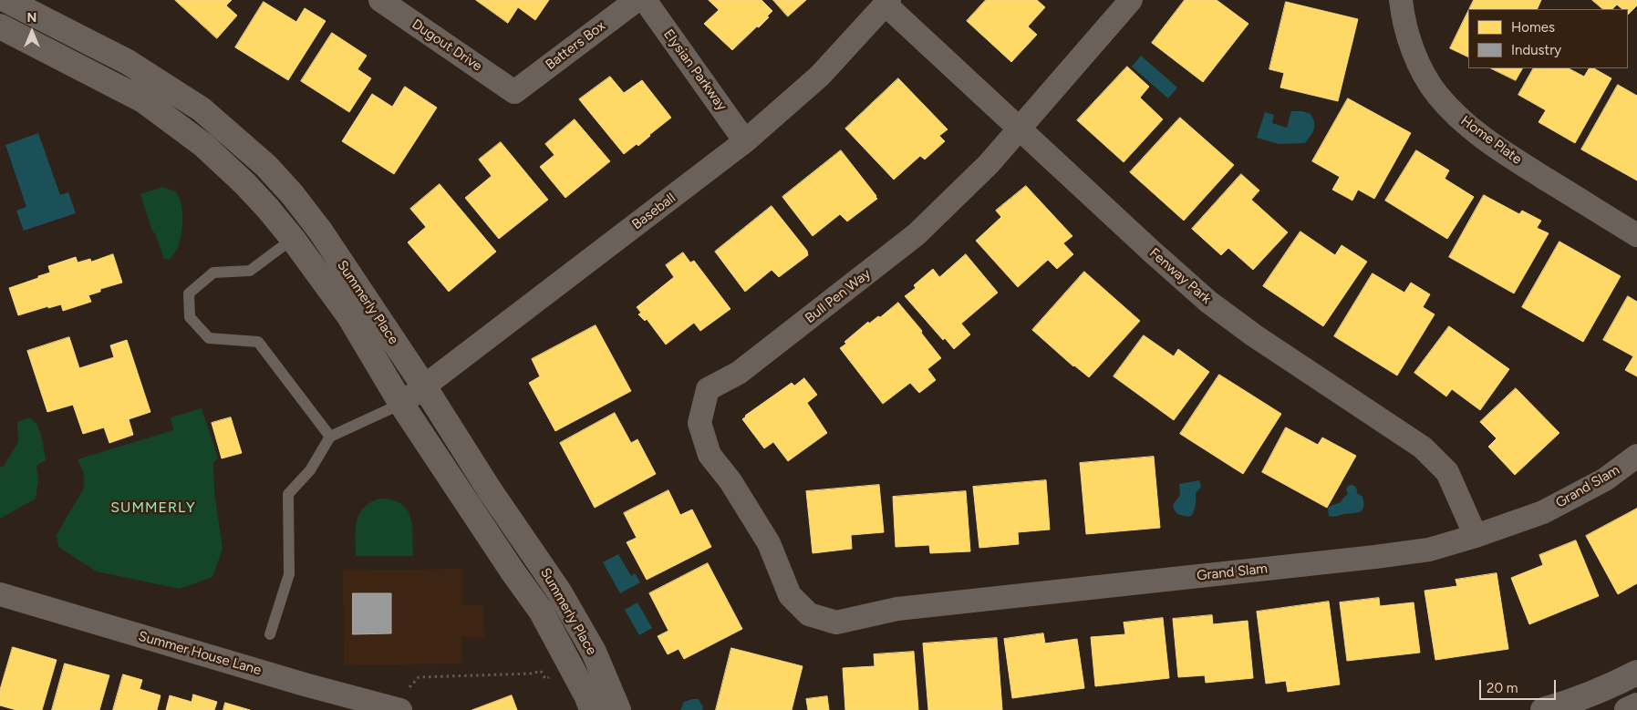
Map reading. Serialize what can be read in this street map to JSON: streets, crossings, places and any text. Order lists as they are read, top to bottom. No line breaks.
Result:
{"streets":{"street":["Dugout Drive","Batters Box","Elysian Parkway","Home Plate","Baseball","Fenway Park","Bull Pen Way","Summerly Place","Grand Slam","Summer House Lane"]},"crossings":[["Dugout Drive","Batters Box"],["Elysian Parkway","Baseball"],["Baseball","Fenway Park"],["Baseball","Summerly Place"],["Fenway Park","Bull Pen Way"],["Fenway Park","Grand Slam"],["Bull Pen Way","Grand Slam"]],"districts":["SUMMERLY"],"legend":["Homes","Industry"],"scale_bar":"20 m","north":"top"}
